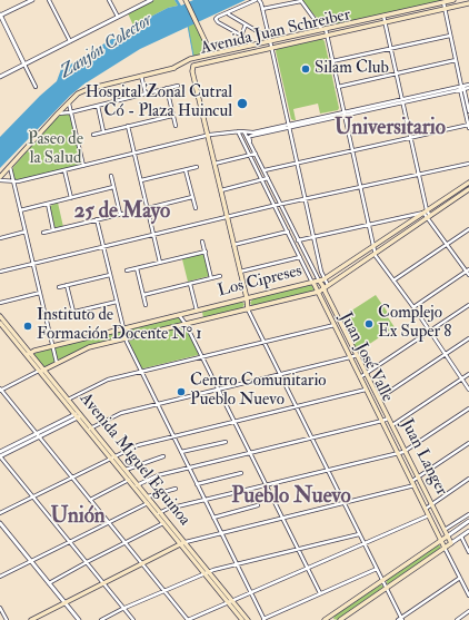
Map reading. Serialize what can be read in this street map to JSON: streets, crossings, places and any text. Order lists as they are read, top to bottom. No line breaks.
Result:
{"streets":{"main road":["Avenida Juan Schreiber","Los Cipreses","Juan José Valle","Juan Langer","Avenida Miguel Eguinoa"]},"crossings":[["Los Cipreses","Juan José Valle"],["Los Cipreses","Juan Langer"],["Los Cipreses","Avenida Miguel Eguinoa"],["Juan José Valle","Juan Langer"]],"districts":["Universitario","25 de Mayo","Pueblo Nuevo","Unión"],"water":["Zanjón Colector"],"parks":["Paseo de la Salud"],"places":["Silam Club","Hospital Zonal Cutral Có - Plaza Huincul","Complejo Ex Super 8","Instituto de Formación Docente N° 1","Centro Comunitario Pueblo Nuevo"]}
